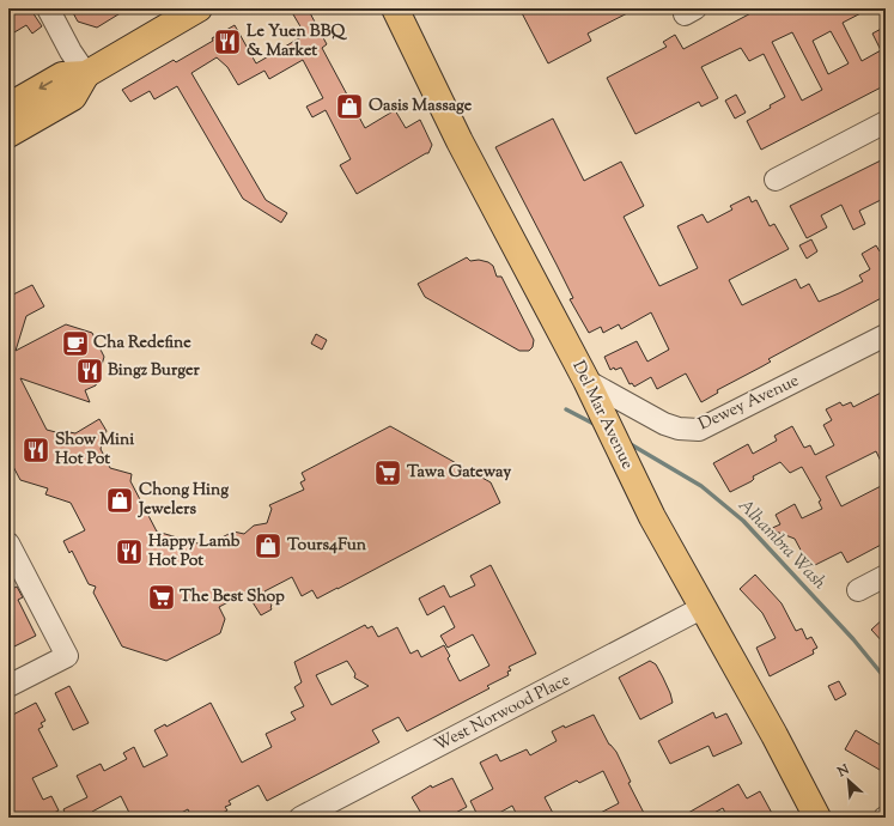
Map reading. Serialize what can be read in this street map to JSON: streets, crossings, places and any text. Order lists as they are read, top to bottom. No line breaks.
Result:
{"streets":{"main road":["Del Mar Avenue"],"street":["Dewey Avenue","West Norwood Place"]},"crossings":[["Dewey Avenue","Del Mar Avenue"],["Del Mar Avenue","West Norwood Place"]],"water":["Alhambra Wash"],"places":{"restaurant":["Le Yuen BBQ & Market","Bingz Burger","Show Mini Hot Pot","Happy Lamb Hot Pot"],"shop":["Oasis Massage","Chong Hing Jewelers","Tours4Fun"],"cafe":["Cha Redefine"],"supermarket":["Tawa Gateway","The Best Shop"]},"north":"top left"}
